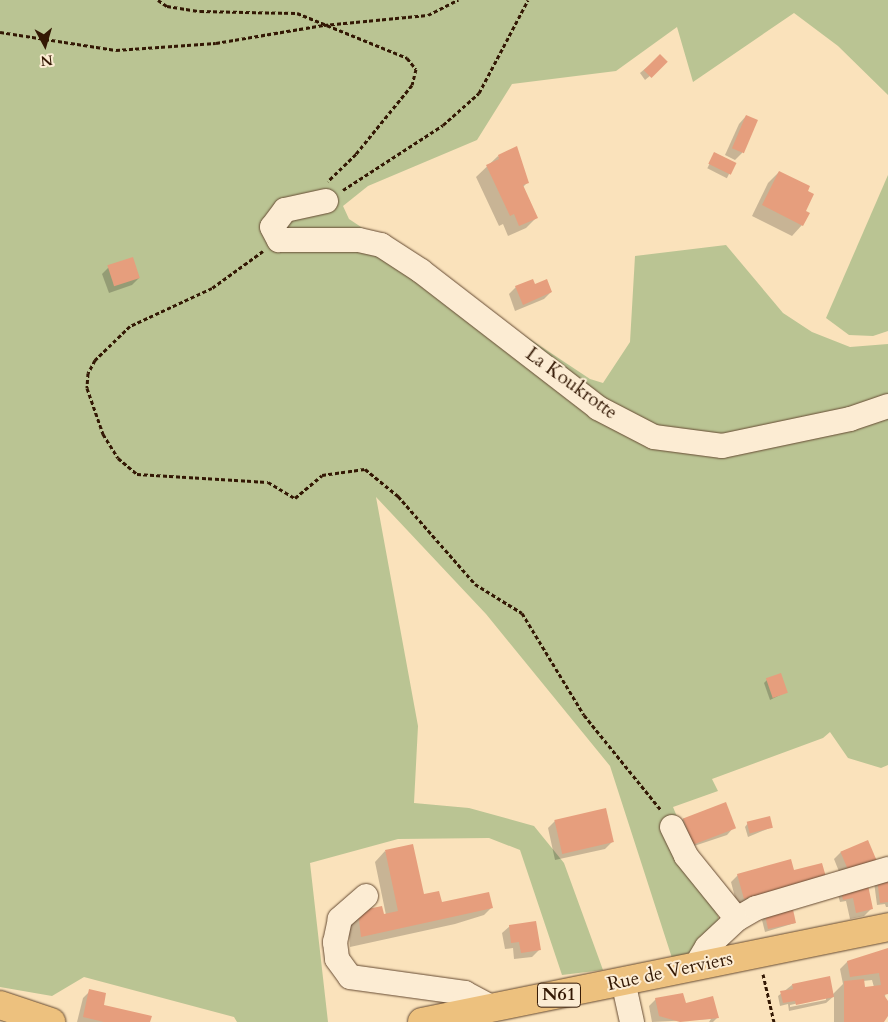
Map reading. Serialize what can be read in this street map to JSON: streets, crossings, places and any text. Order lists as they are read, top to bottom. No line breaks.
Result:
{"streets":{"main road":["Rue de Verviers","N61"],"street":["La Koukrotte"]},"north":"bottom"}
